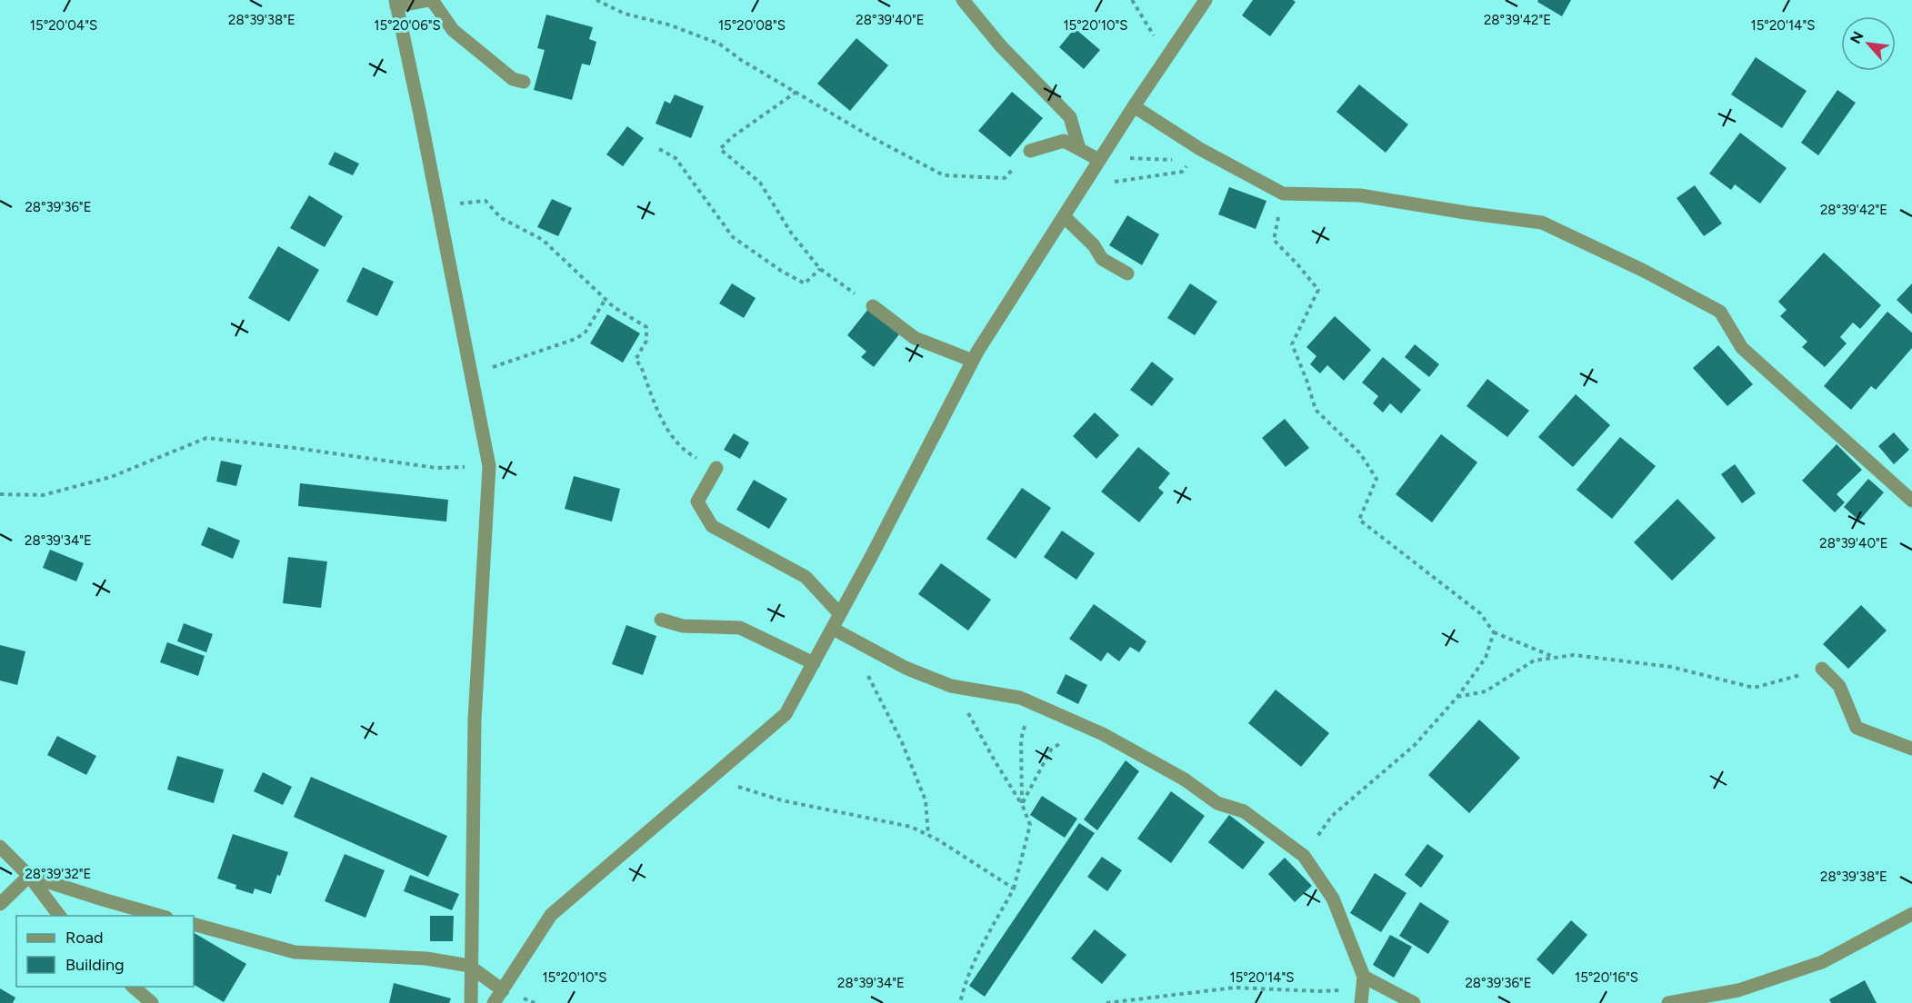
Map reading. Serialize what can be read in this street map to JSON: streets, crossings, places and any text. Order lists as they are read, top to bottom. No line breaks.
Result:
{"legend":["Road","Building"],"north":"top left","coordinates":["28°39'38\"E","28°39'40\"E","28°39'42\"E","15°20'04\"S","15°20'06\"S","15°20'08\"S","15°20'10\"S","15°20'14\"S","28°39'36\"E","28°39'34\"E","28°39'32\"E","15°20'16\"S"]}
